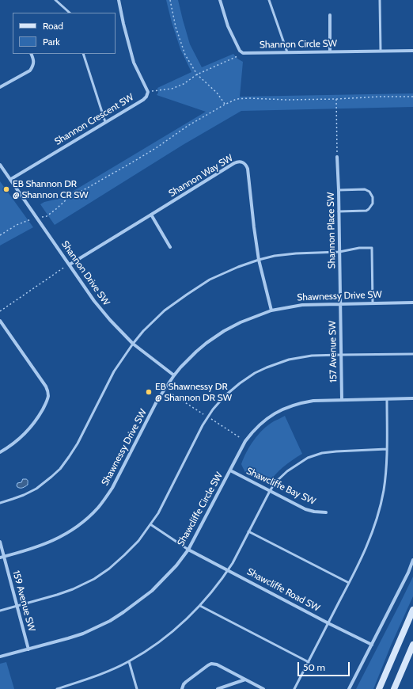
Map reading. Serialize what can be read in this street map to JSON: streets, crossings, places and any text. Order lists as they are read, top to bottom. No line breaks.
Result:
{"streets":{"street":["Shannon Circle SW","Shannon Crescent SW","Shannon Way SW","Shannon Place SW","Shannon Drive SW","Shawnessy Drive SW","157 Avenue SW","Shawcliffe Bay SW","Shawcliffe Circle SW","Shawcliffe Road SW","159 Avenue SW"]},"crossings":[["Shannon Crescent SW","Shannon Drive SW"],["Shannon Way SW","Shannon Drive SW"],["Shannon Way SW","Shawnessy Drive SW"],["Shannon Place SW","Shawnessy Drive SW"],["Shannon Place SW","157 Avenue SW"],["Shannon Drive SW","Shawnessy Drive SW"],["Shawnessy Drive SW","157 Avenue SW"],["Shawnessy Drive SW","159 Avenue SW"],["157 Avenue SW","Shawcliffe Circle SW"],["Shawcliffe Bay SW","Shawcliffe Circle SW"],["Shawcliffe Circle SW","Shawcliffe Road SW"],["Shawcliffe Circle SW","159 Avenue SW"]],"places":["EB Shannon DR @ Shannon CR SW","EB Shawnessy DR @ Shannon DR SW"],"legend":["Road","Park"],"scale_bar":"50 m"}
